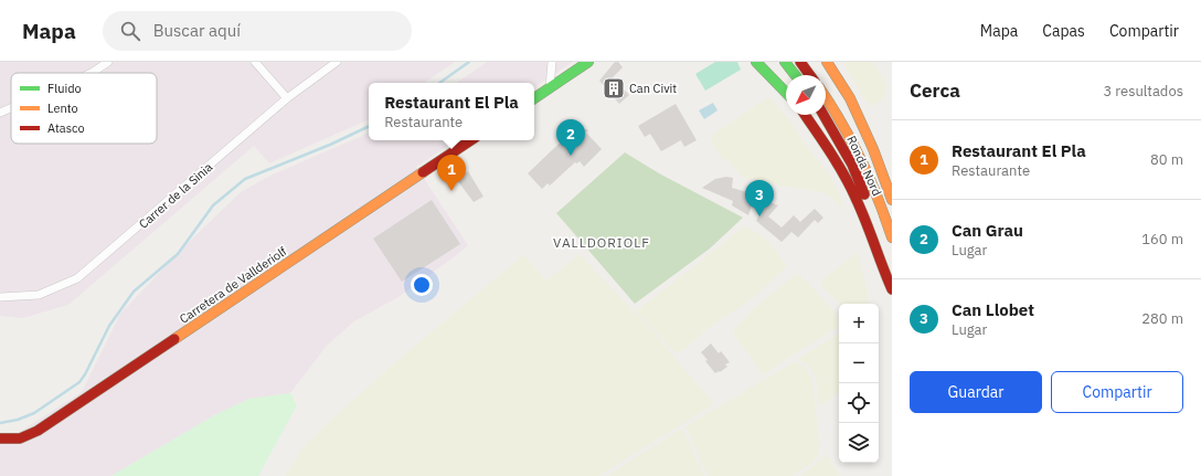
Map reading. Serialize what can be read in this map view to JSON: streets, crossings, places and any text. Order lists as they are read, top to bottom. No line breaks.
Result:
{"streets":{"main road":["Ronda Nord","Carretera de Vallderiolf"],"street":["Carrer de la Sinia"]},"districts":["VALLDORIOLF"],"places":{"building":["Can Civit"]},"legend":["Fluido","Lento","Atasco"],"north":"bottom left","page":{"header":"Mapa","search":"Buscar aquí","nav":["Mapa","Capas","Compartir"],"heading":["Cerca","3 resultados"],"popup":["Restaurant El Pla","Restaurante"],"pins":["2","1","3"],"list":[{"mark":"1","name":"Restaurant El Pla","note":"Restaurante","value":"80 m"},{"mark":"2","name":"Can Grau","note":"Lugar","value":"160 m"},{"mark":"3","name":"Can Llobet","note":"Lugar","value":"280 m"}],"map_buttons":["+","−"],"buttons":["Guardar","Compartir"]}}
